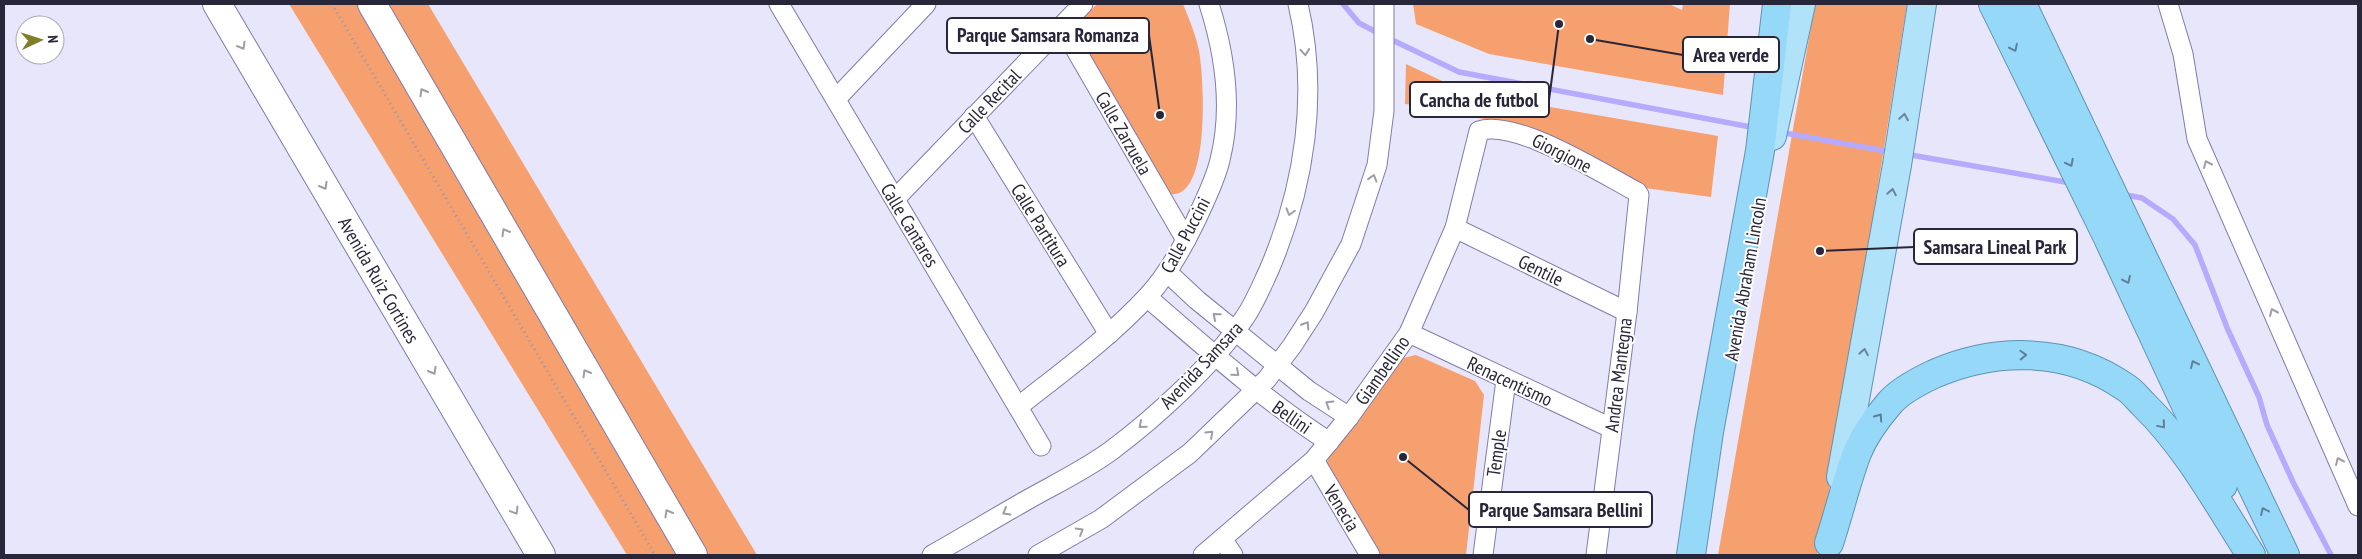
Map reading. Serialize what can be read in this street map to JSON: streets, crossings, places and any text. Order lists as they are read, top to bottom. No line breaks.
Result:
{"streets":{"main road":["Avenida Abraham Lincoln","Avenida Ruiz Cortines"],"street":["Calle Recital","Calle Zarzuela","Giorgione","Calle Cantares","Calle Partitura","Calle Puccini","Gentile","Avenida Samsara","Giambellino","Andrea Mantegna","Renacentismo","Bellini","Temple","Venecia"]},"crossings":[["Calle Recital","Calle Zarzuela"],["Calle Recital","Calle Cantares"],["Calle Recital","Calle Partitura"],["Calle Zarzuela","Calle Puccini"],["Giorgione","Giambellino"],["Giorgione","Andrea Mantegna"],["Calle Cantares","Calle Puccini"],["Calle Partitura","Calle Puccini"],["Calle Puccini","Bellini"],["Gentile","Giambellino"],["Gentile","Andrea Mantegna"],["Avenida Samsara","Bellini"],["Giambellino","Renacentismo"],["Giambellino","Bellini"],["Giambellino","Venecia"],["Andrea Mantegna","Renacentismo"],["Renacentismo","Temple"]],"places":["Cancha de futbol","Area verde","Parque Samsara Romanza","Samsara Lineal Park","Parque Samsara Bellini"],"north":"right"}
